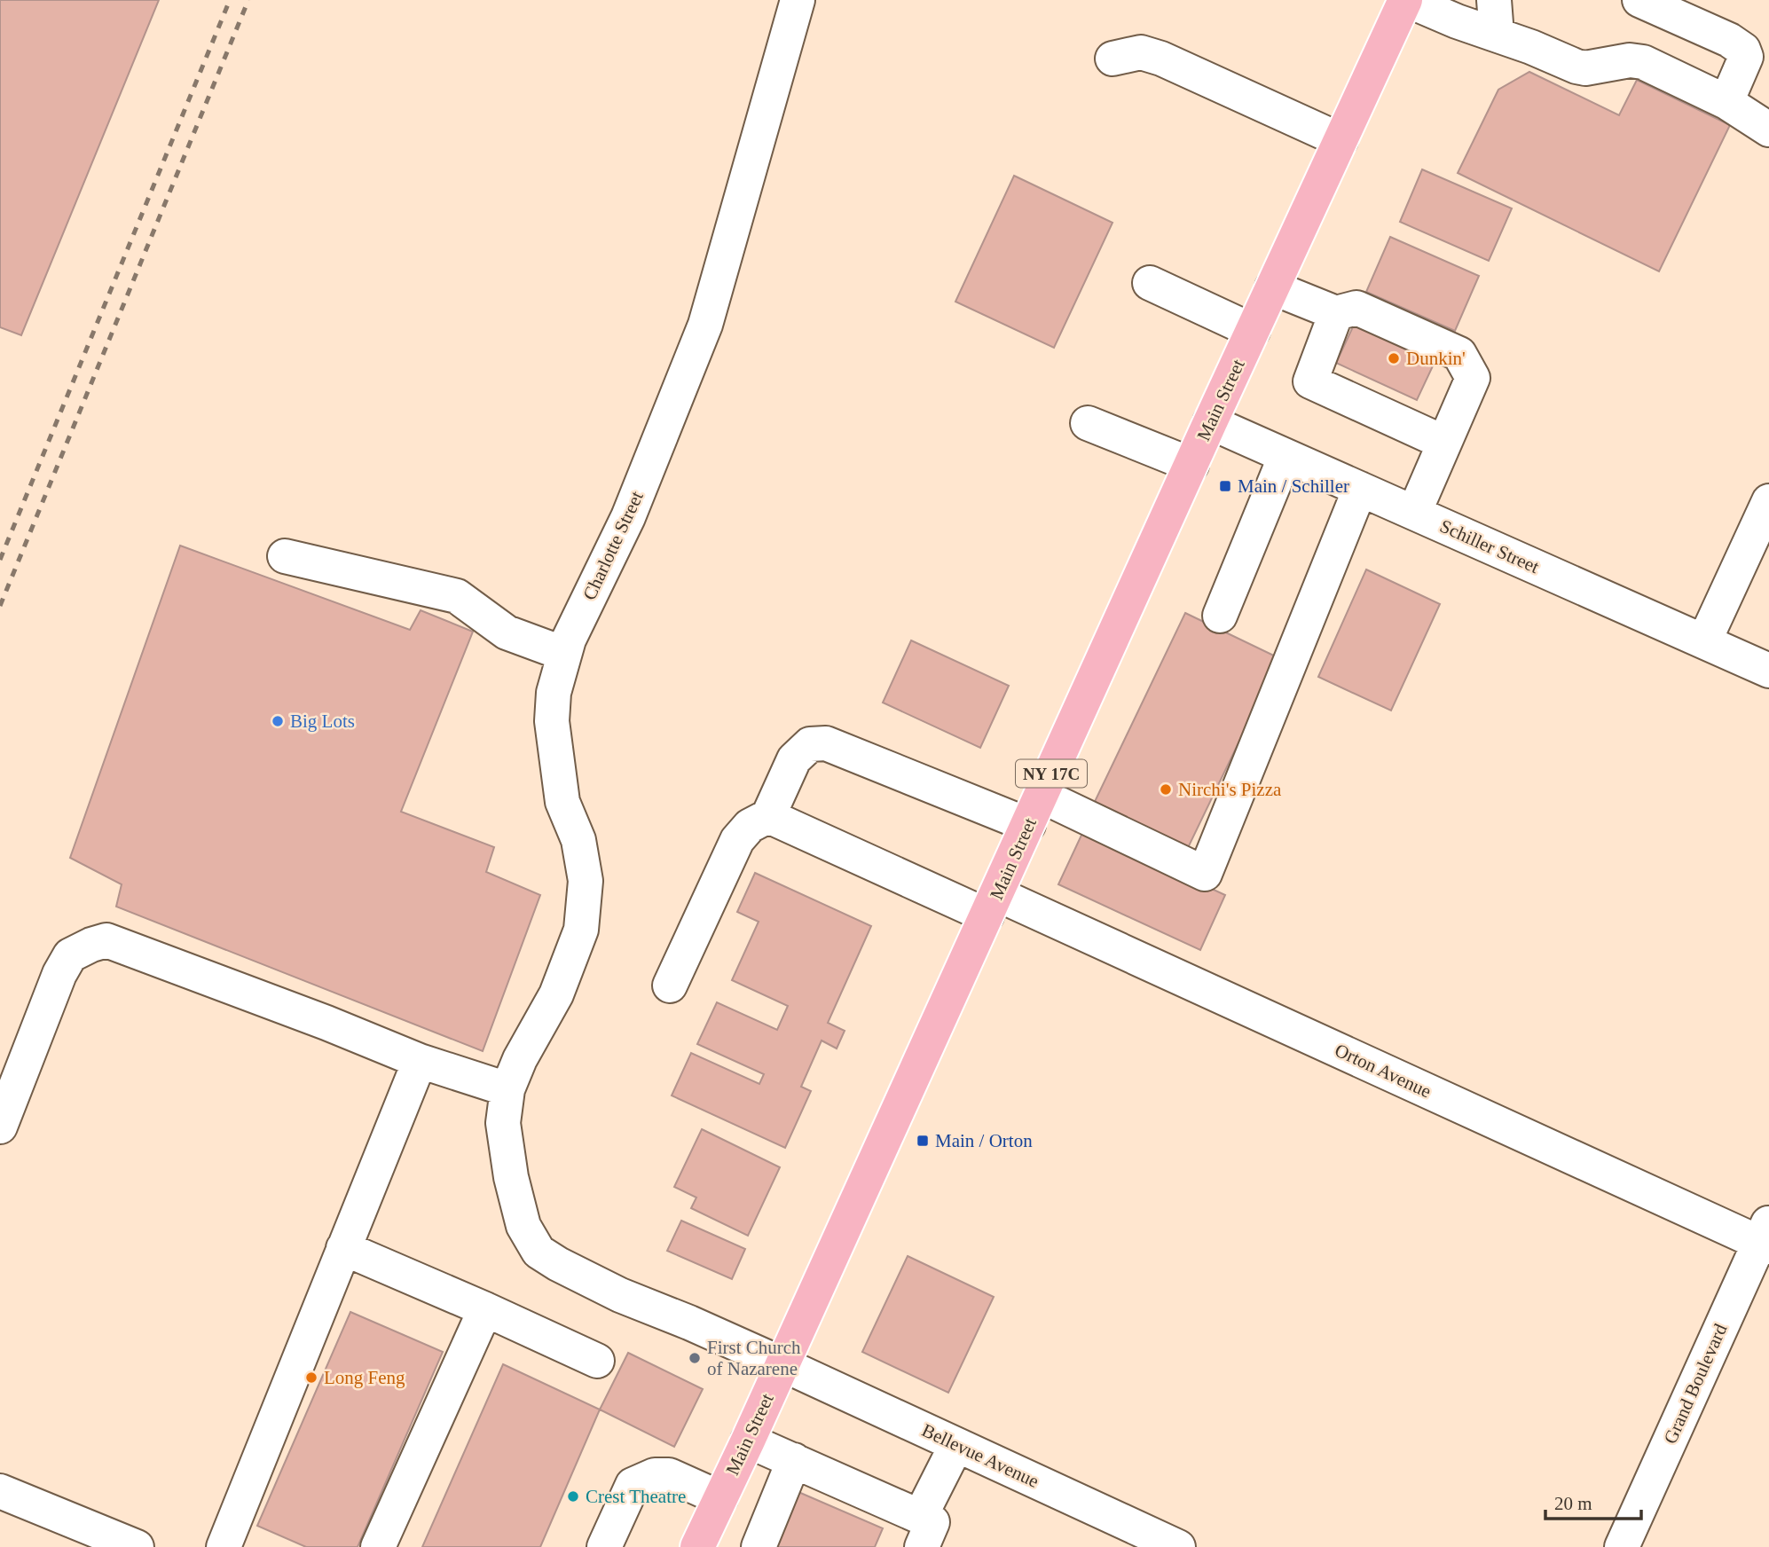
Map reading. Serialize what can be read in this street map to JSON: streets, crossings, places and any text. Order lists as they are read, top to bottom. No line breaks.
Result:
{"streets":{"main road":["Main Street","NY 17C"],"street":["Charlotte Street","Schiller Street","Orton Avenue","Grand Boulevard","Bellevue Avenue"]},"crossings":[["Main Street","Schiller Street"],["Main Street","Orton Avenue"],["Main Street","Bellevue Avenue"],["Charlotte Street","Bellevue Avenue"],["Orton Avenue","Grand Boulevard"]],"places":{"other":["Dunkin'","Big Lots","Nirchi's Pizza","First Church of Nazarene","Long Feng","Crest Theatre"],"transit":["Main / Schiller","Main / Orton"]},"scale_bar":"20 m"}
